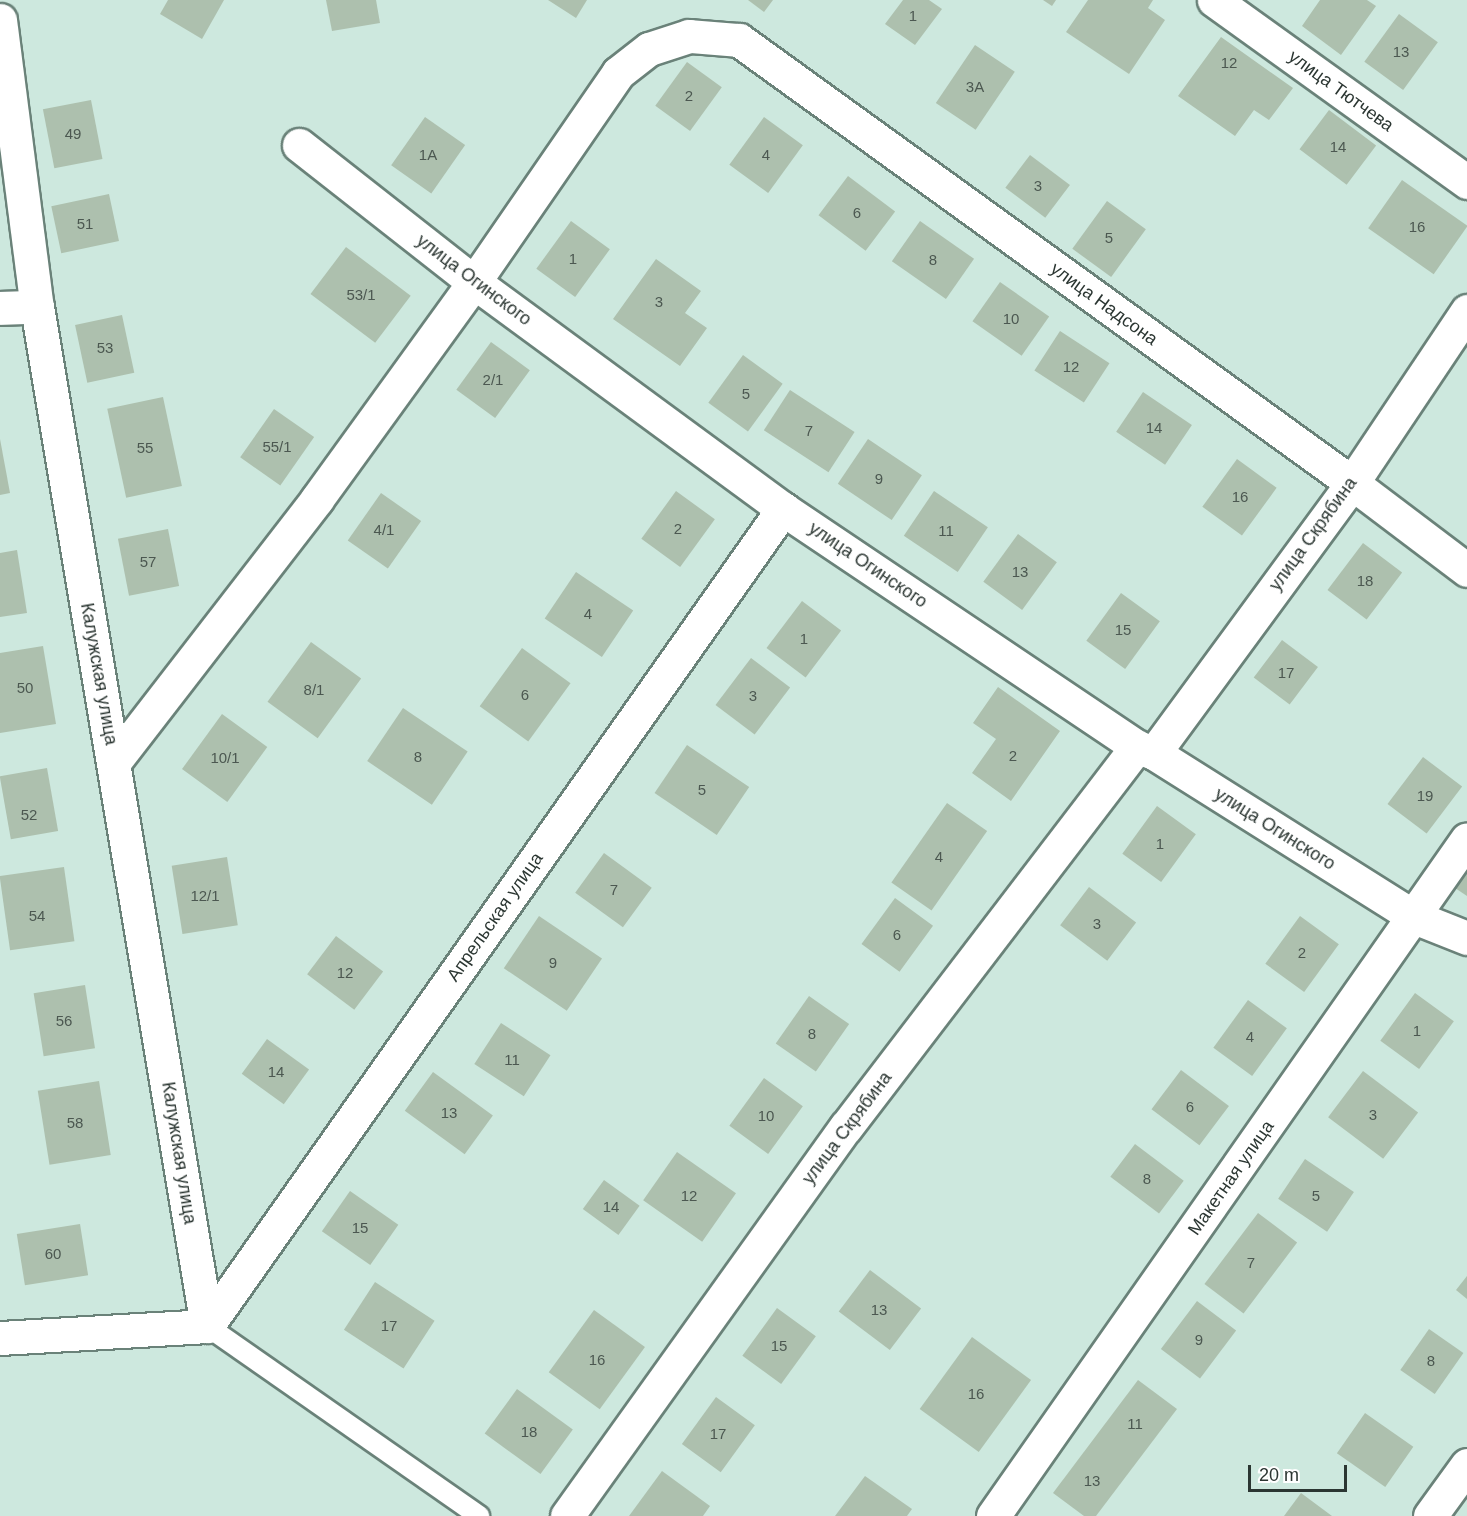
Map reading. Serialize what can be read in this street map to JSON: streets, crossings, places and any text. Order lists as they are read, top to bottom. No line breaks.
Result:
{"streets":{"street":["улица Тютчева","улица Огинского","улица Надсона","улица Скрябина","Калужская улица","Апрельская улица","Макетная улица"]},"crossings":[["улица Огинского","улица Надсона"],["улица Огинского","улица Скрябина"],["улица Огинского","Апрельская улица"],["улица Огинского","Макетная улица"],["улица Надсона","улица Скрябина"],["Калужская улица","Апрельская улица"]],"house_numbers":["1","13","12","3А","2","49","14","1А","4","3","6","51","16","5","1","8","53/1","3","10","53","12","2/1","5","14","7","55/1","55","9","16","2","4/1","11","57","13","18","4","15","1","17","50","8/1","6","3","2","8","10/1","5","19","52","1","4","7","12/1","54","3","6","2","9","12","56","1","8","4","11","14","6","13","3","10","58","8","12","5","14","15","60","7","13","17","9","15","16","8","16","11","18","17","13"],"scale_bar":"20 m"}
